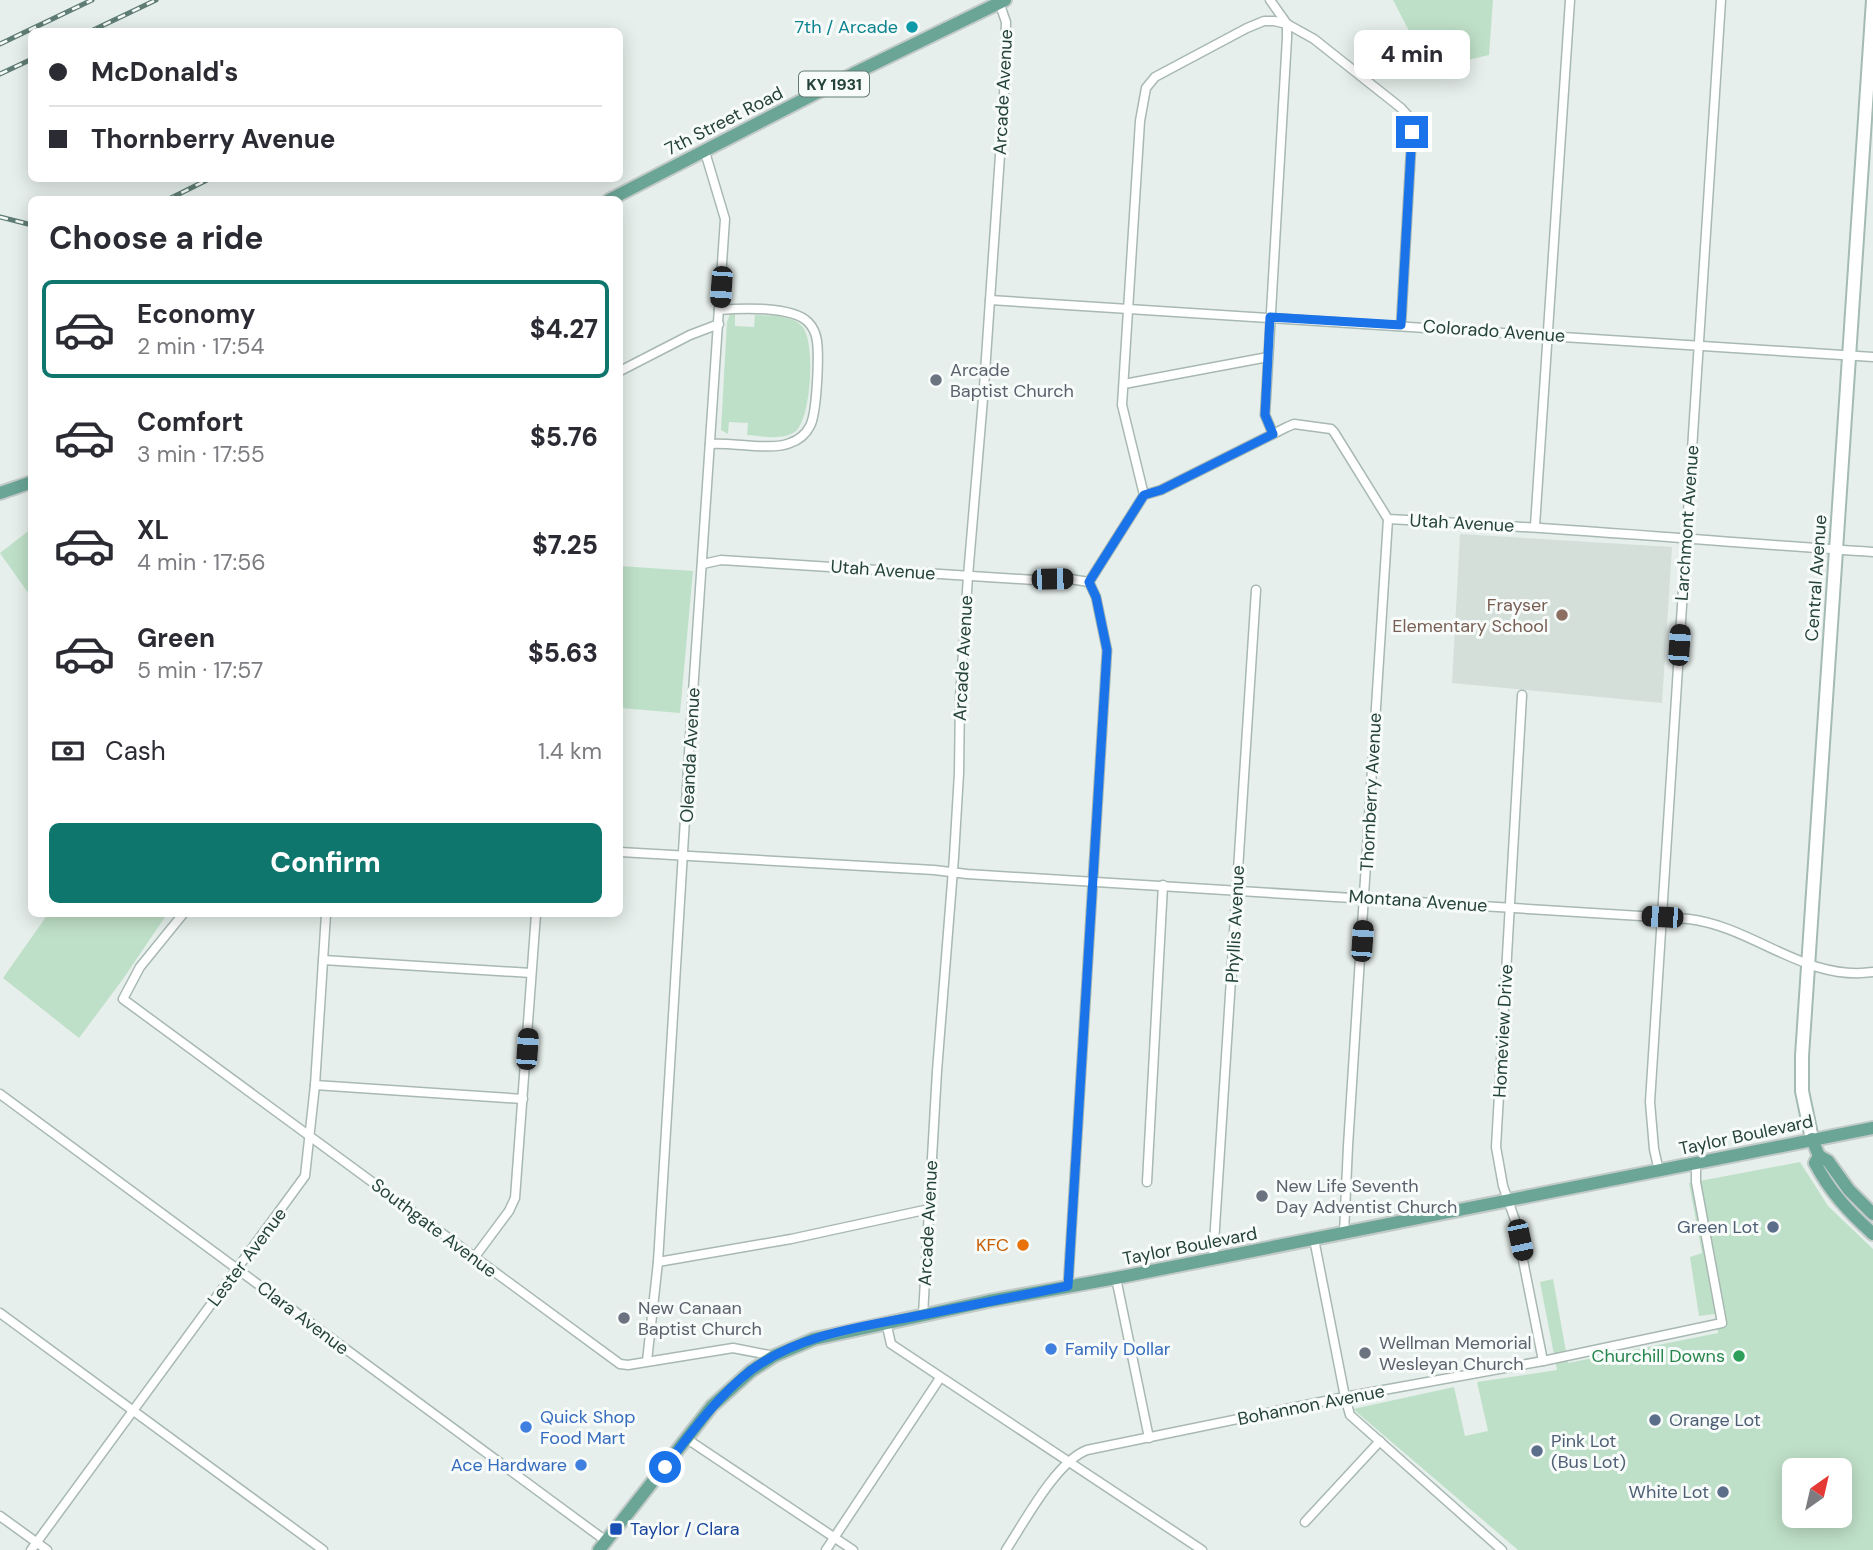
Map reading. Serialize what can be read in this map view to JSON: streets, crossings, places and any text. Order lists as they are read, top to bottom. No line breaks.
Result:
{"streets":{"main road":["KY 1931","7th Street Road","Central Avenue","Taylor Boulevard"],"street":["Arcade Avenue","Colorado Avenue","Utah Avenue","Larchmont Avenue","Oleanda Avenue","Thornberry Avenue","Montana Avenue","Phyllis Avenue","Homeview Drive","Southgate Avenue","Lester Avenue","Clara Avenue","Bohannon Avenue"]},"crossings":[["Arcade Avenue","7th Street Road"],["Arcade Avenue","Colorado Avenue"],["Arcade Avenue","Utah Avenue"],["Arcade Avenue","Montana Avenue"],["Arcade Avenue","Taylor Boulevard"],["7th Street Road","Oleanda Avenue"],["Colorado Avenue","Larchmont Avenue"],["Colorado Avenue","Central Avenue"],["Utah Avenue","Larchmont Avenue"],["Utah Avenue","Central Avenue"],["Utah Avenue","Oleanda Avenue"],["Utah Avenue","Thornberry Avenue"],["Larchmont Avenue","Montana Avenue"],["Larchmont Avenue","Taylor Boulevard"],["Central Avenue","Montana Avenue"],["Central Avenue","Taylor Boulevard"],["Oleanda Avenue","Montana Avenue"],["Oleanda Avenue","Southgate Avenue"],["Thornberry Avenue","Montana Avenue"],["Thornberry Avenue","Taylor Boulevard"],["Montana Avenue","Phyllis Avenue"],["Montana Avenue","Homeview Drive"],["Phyllis Avenue","Taylor Boulevard"],["Homeview Drive","Taylor Boulevard"],["Homeview Drive","Bohannon Avenue"],["Taylor Boulevard","Southgate Avenue"],["Taylor Boulevard","Clara Avenue"],["Taylor Boulevard","Bohannon Avenue"],["Southgate Avenue","Lester Avenue"],["Lester Avenue","Clara Avenue"]],"places":{"other":["7th / Arcade","Arcade Baptist Church","Frayser Elementary School","New Life Seventh Day Adventist Church","Green Lot","KFC","New Canaan Baptist Church","Family Dollar","Wellman Memorial Wesleyan Church","Churchill Downs","Orange Lot","Quick Shop Food Mart","Pink Lot (Bus Lot)","Ace Hardware","White Lot"],"transit":["Taylor / Clara"]},"north":"top right","page":{"banner":["McDonald's","Thornberry Avenue"],"bubble":"4 min","heading":"Choose a ride","list":[{"name":"Economy","note":"2 min · 17:54","value":"$4.27"},{"name":"Comfort","note":"3 min · 17:55","value":"$5.76"},{"name":"XL","note":"4 min · 17:56","value":"$7.25"},{"name":"Green","note":"5 min · 17:57","value":"$5.63"}],"pay":["Cash","1.4 km"],"buttons":"Confirm"}}
